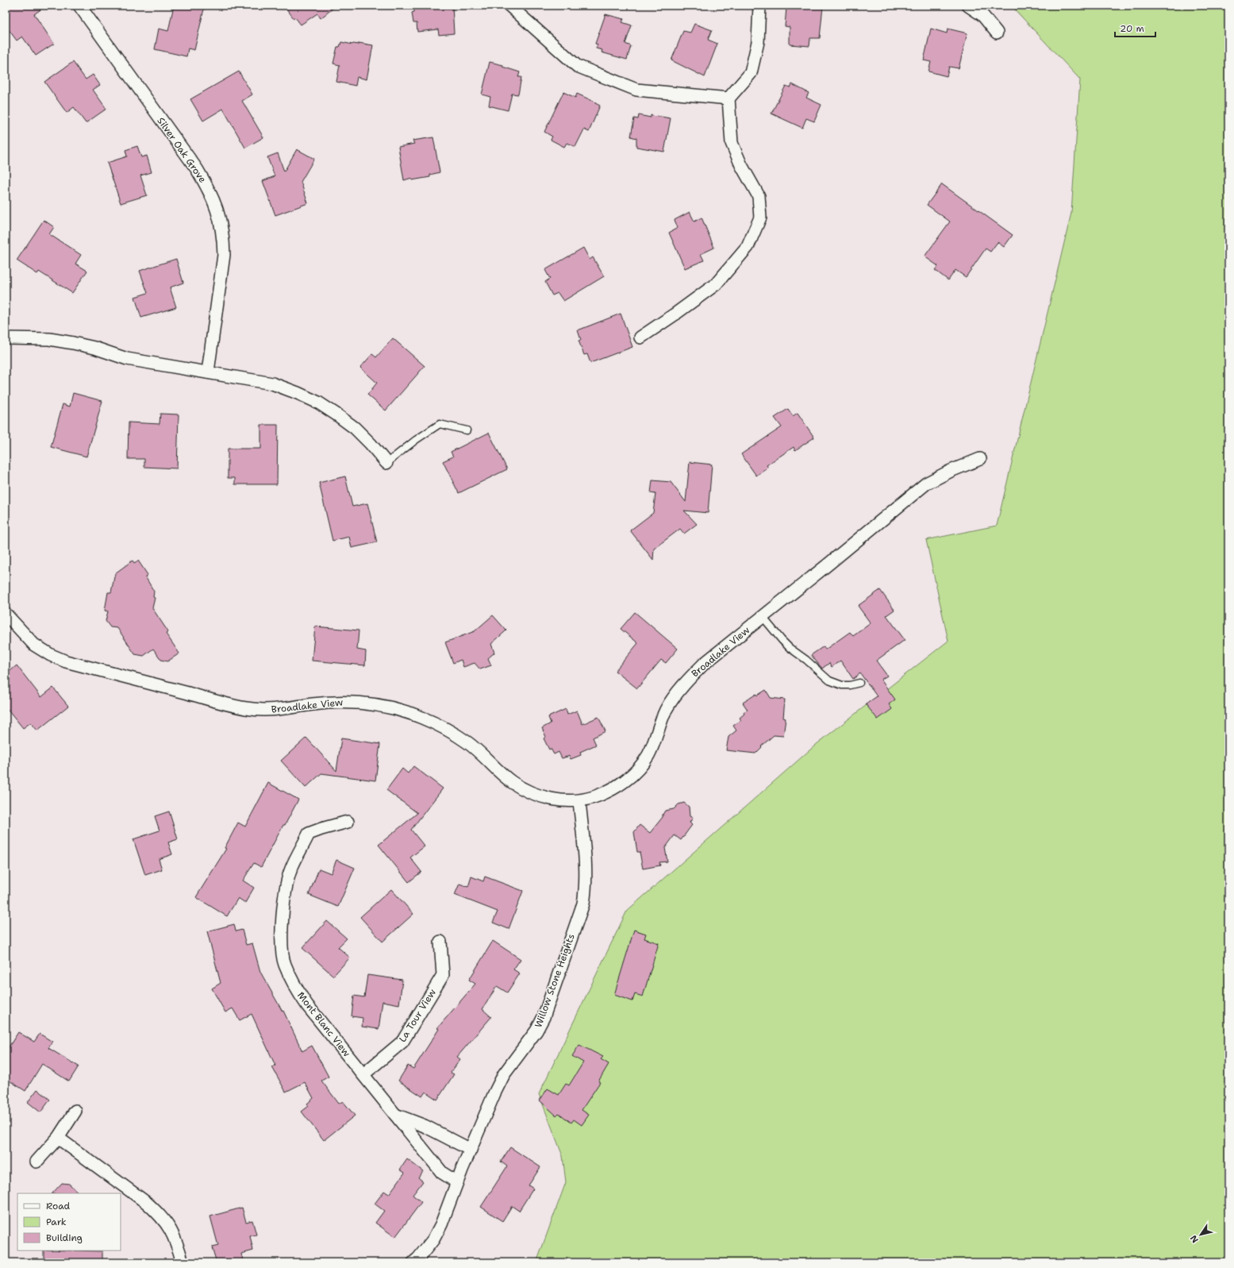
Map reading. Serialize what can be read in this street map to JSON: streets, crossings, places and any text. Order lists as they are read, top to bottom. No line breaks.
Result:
{"streets":{"street":["Silver Oak Grove","Broadlake View","Willow Stone Heights","La Tour View","Mont Blanc View"]},"crossings":[["Broadlake View","Willow Stone Heights"],["Willow Stone Heights","Mont Blanc View"],["La Tour View","Mont Blanc View"]],"legend":["Road","Park","Building"],"scale_bar":"20 m","north":"bottom left"}
